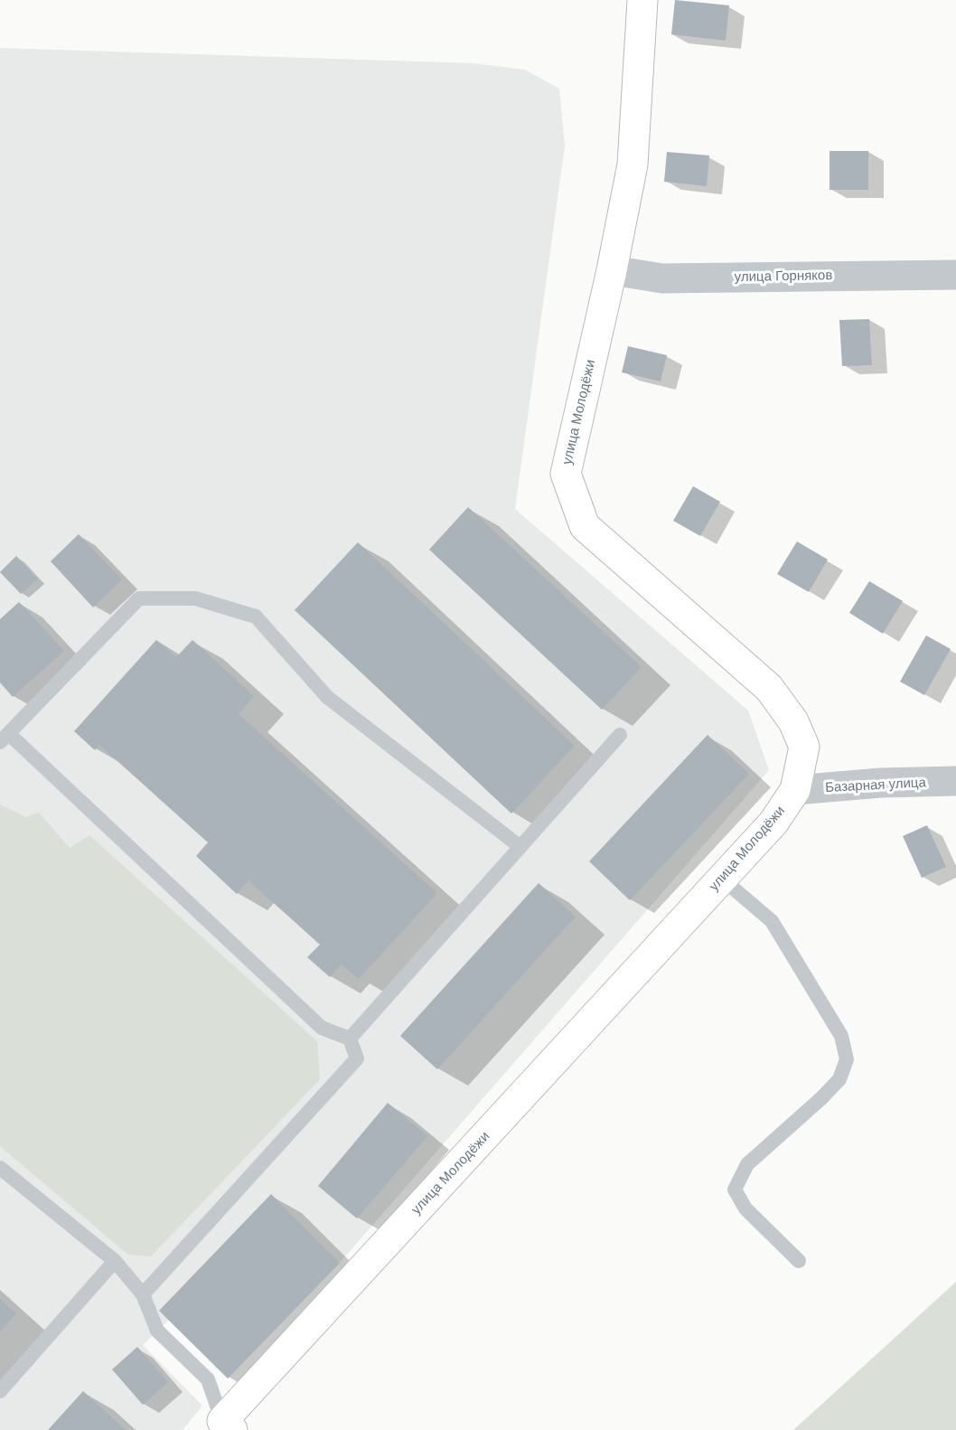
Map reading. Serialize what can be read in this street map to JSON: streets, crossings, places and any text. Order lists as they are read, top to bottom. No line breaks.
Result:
{"streets":{"main road":["улица Молодёжи"],"street":["улица Горняков","Базарная улица"]},"crossings":[["улица Горняков","улица Молодёжи"],["улица Молодёжи","Базарная улица"]]}
